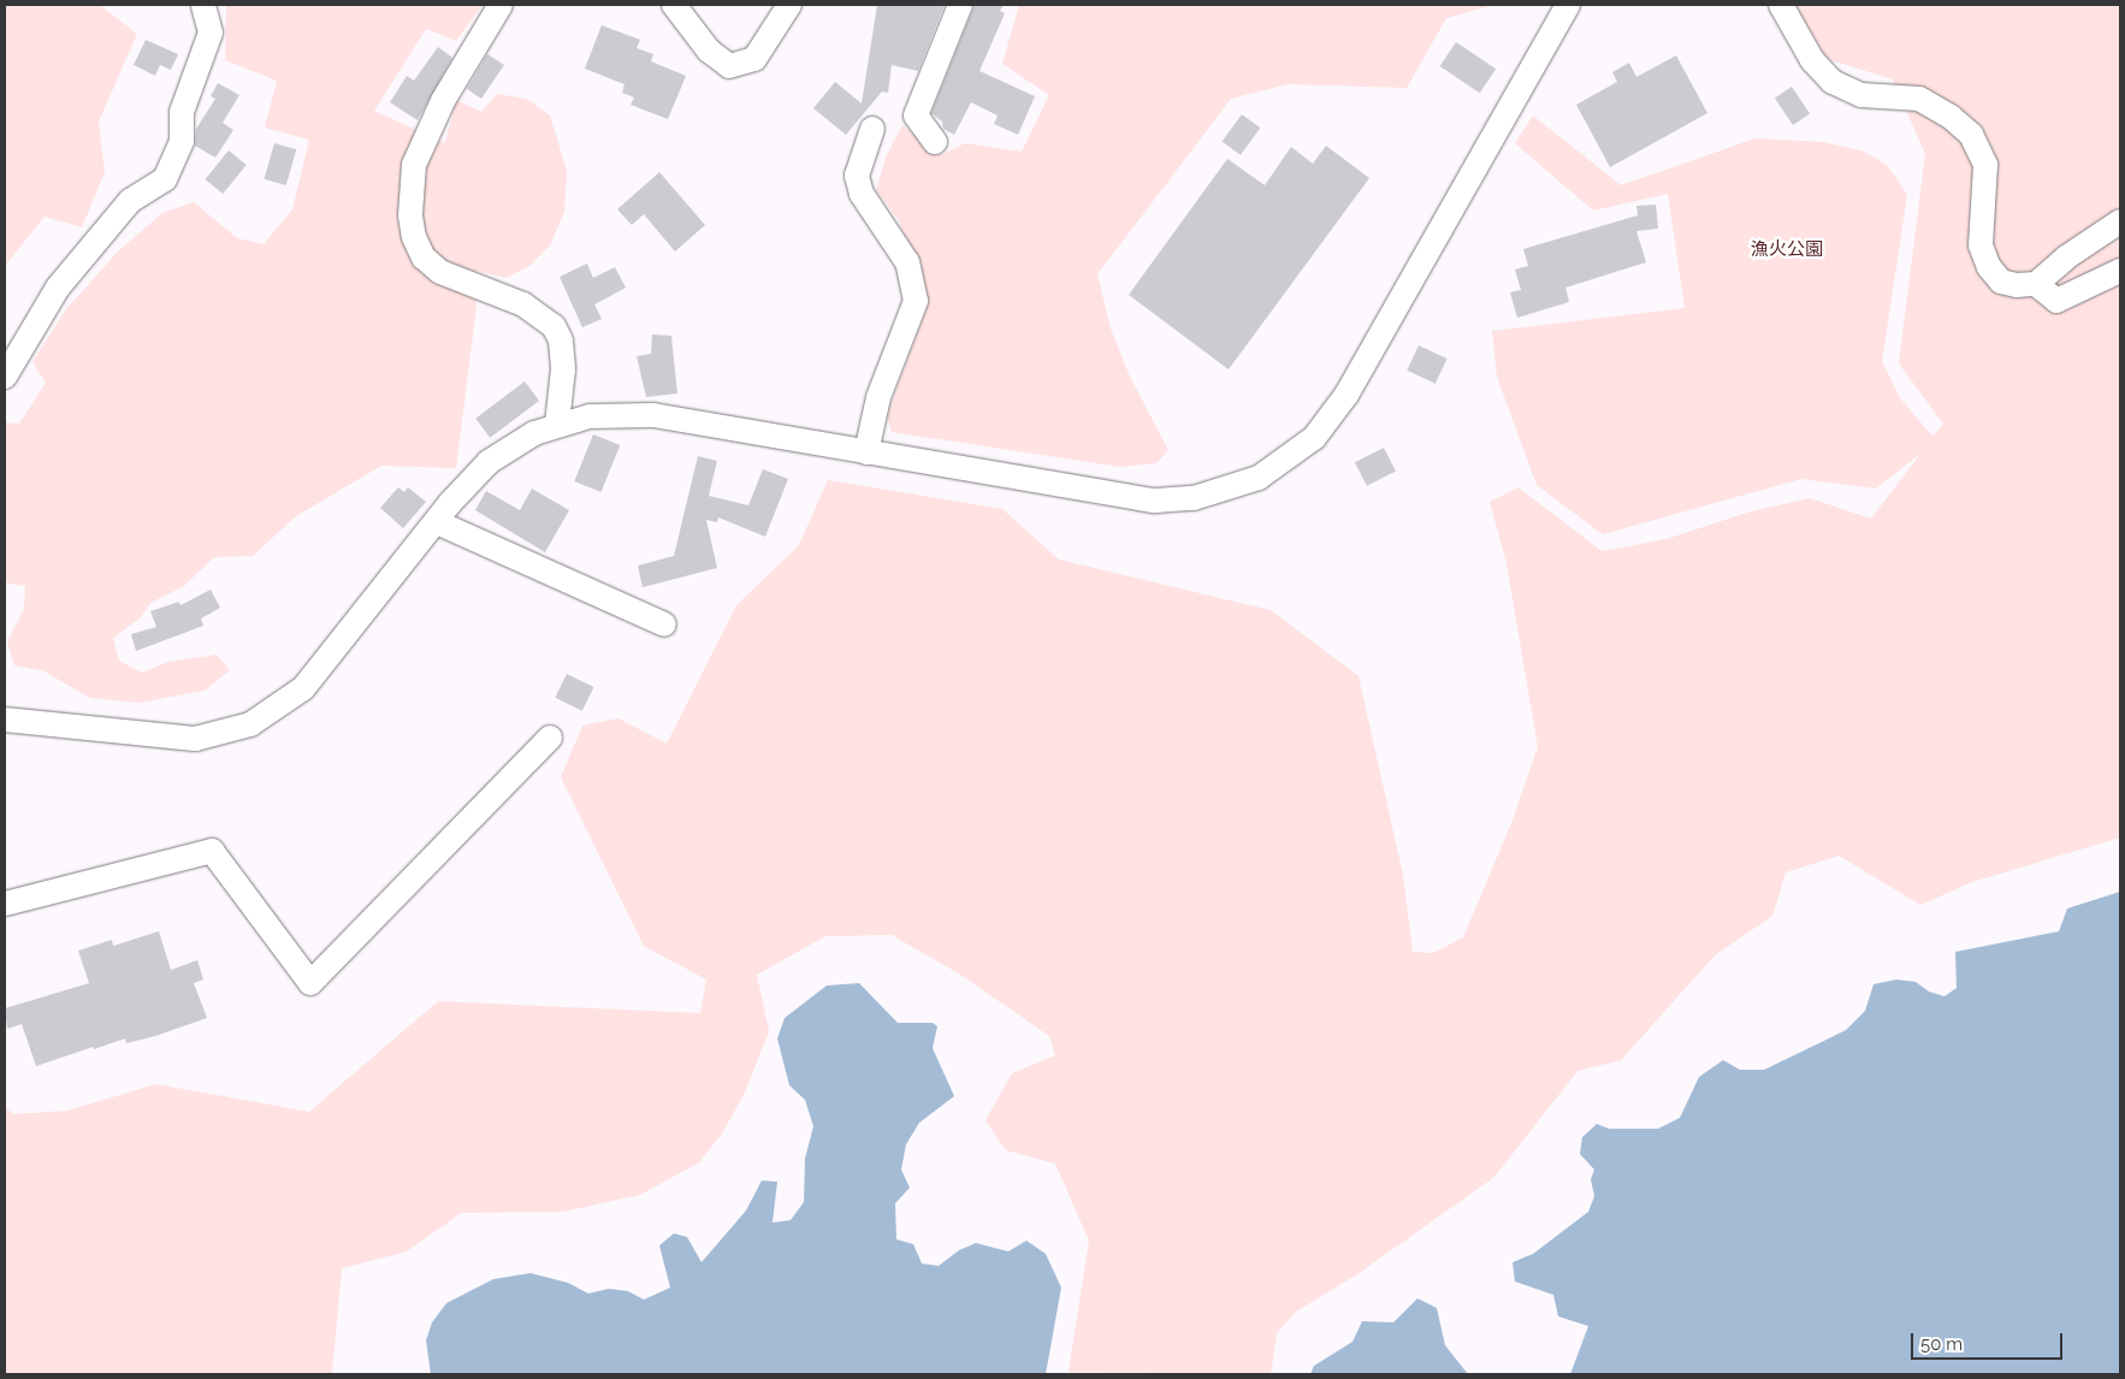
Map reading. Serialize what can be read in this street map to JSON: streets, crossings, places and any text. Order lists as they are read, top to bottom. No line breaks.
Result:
{"parks":["漁火公園"],"scale_bar":"50 m"}
